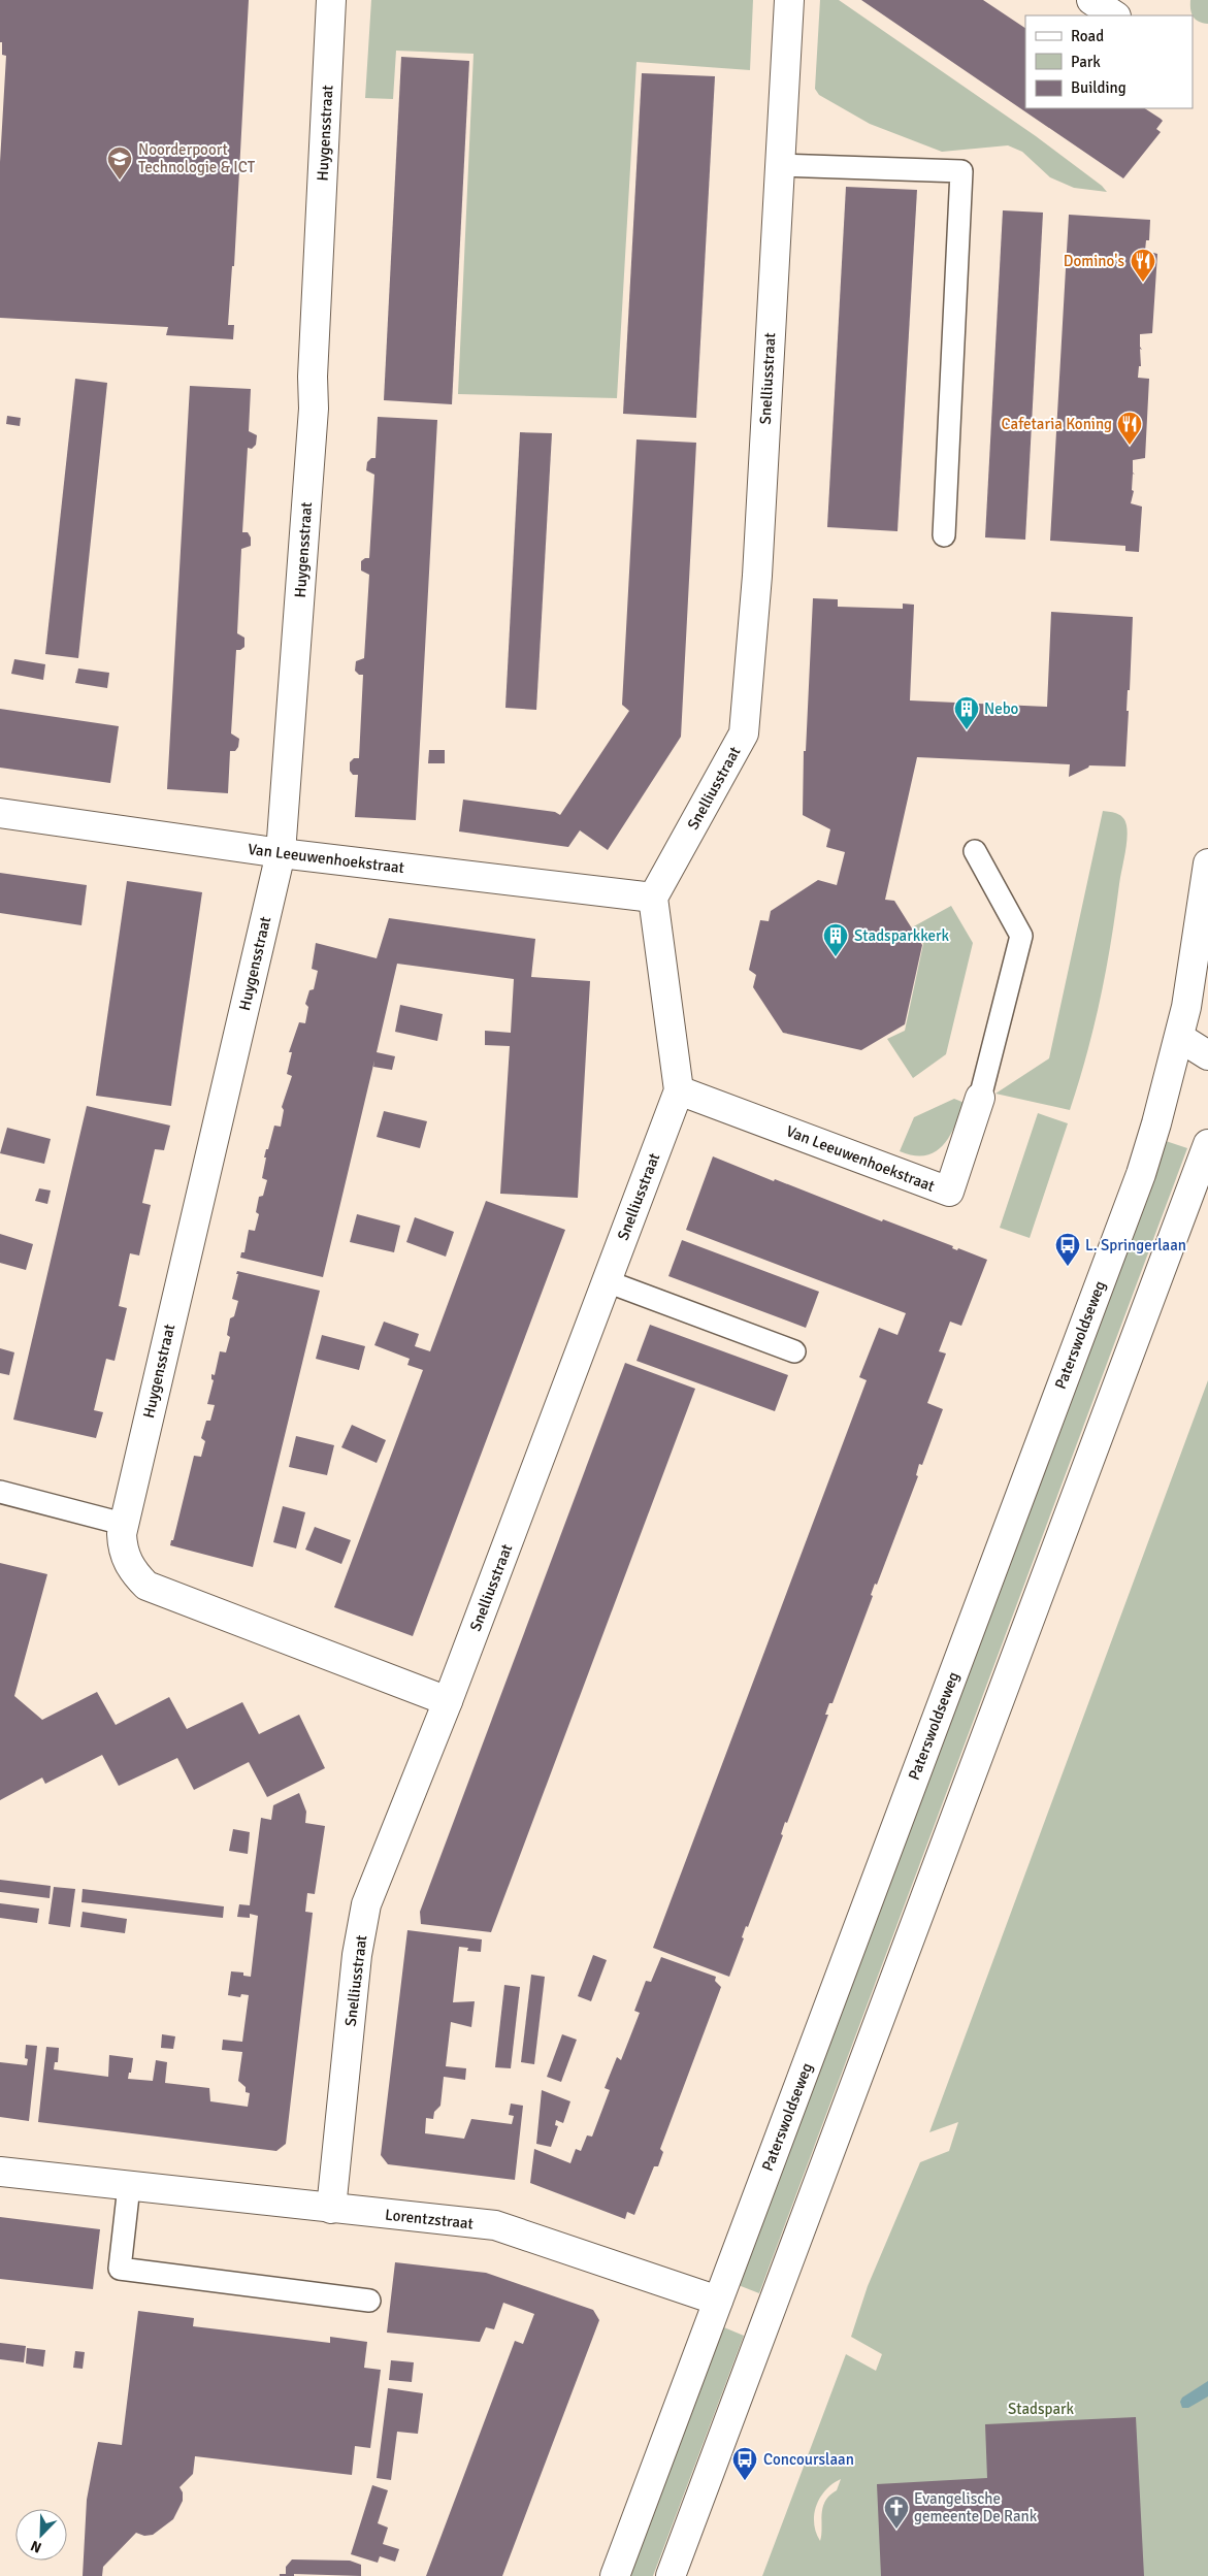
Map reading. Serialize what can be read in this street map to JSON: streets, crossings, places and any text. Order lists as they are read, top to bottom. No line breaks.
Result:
{"streets":{"street":["Huygensstraat","Snelliusstraat","Van Leeuwenhoekstraat","Paterswoldseweg","Lorentzstraat"]},"crossings":[["Huygensstraat","Snelliusstraat"],["Huygensstraat","Van Leeuwenhoekstraat"],["Snelliusstraat","Van Leeuwenhoekstraat"],["Snelliusstraat","Lorentzstraat"],["Paterswoldseweg","Lorentzstraat"]],"parks":["Stadspark"],"places":{"school or university":["Noorderpoort Technologie & ICT"],"restaurant":["Domino's","Cafetaria Koning"],"building":["Nebo","Stadsparkkerk"],"bus stop":["L. Springerlaan","Concourslaan"],"church":["Evangelische gemeente De Rank"]},"legend":["Road","Park","Building"],"north":"bottom left"}
